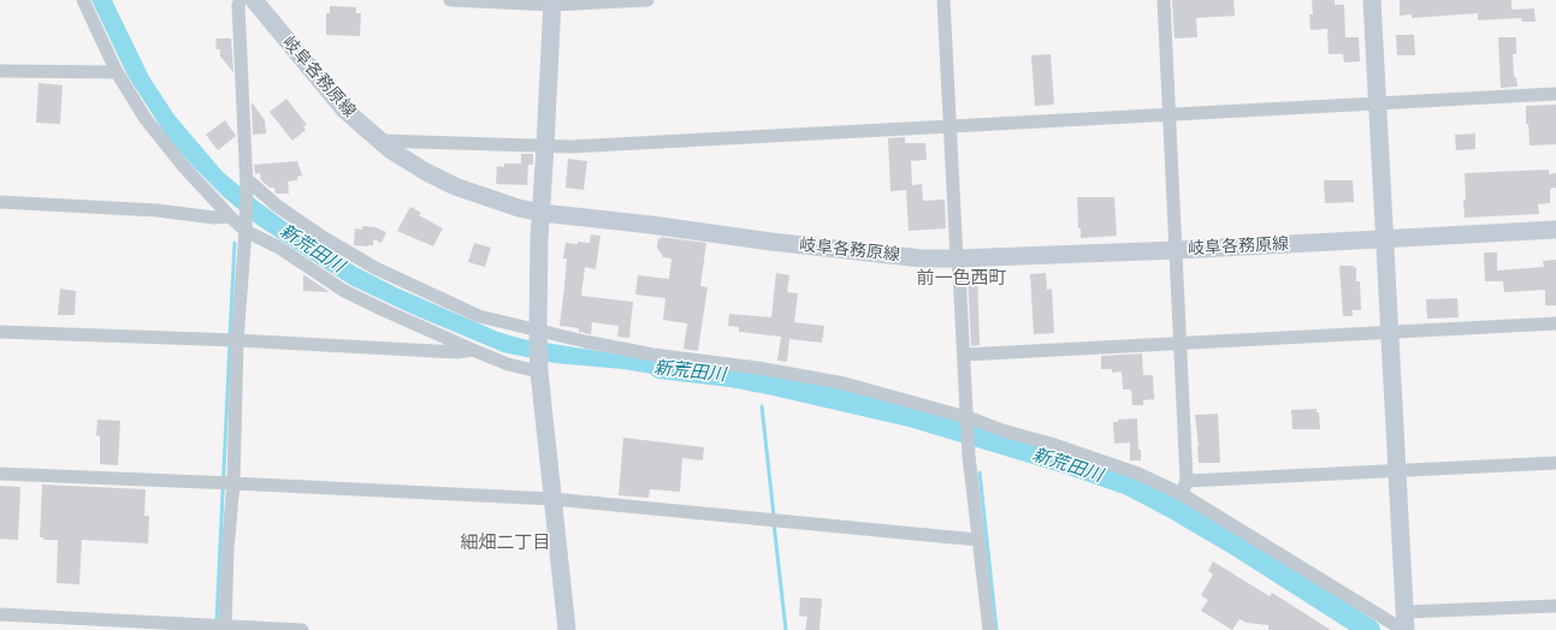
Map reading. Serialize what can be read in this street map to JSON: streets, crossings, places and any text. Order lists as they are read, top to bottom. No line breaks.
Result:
{"streets":{"main road":["岐阜各務原線"]},"districts":["前一色西町","細畑二丁目"],"water":["新荒田川"]}
